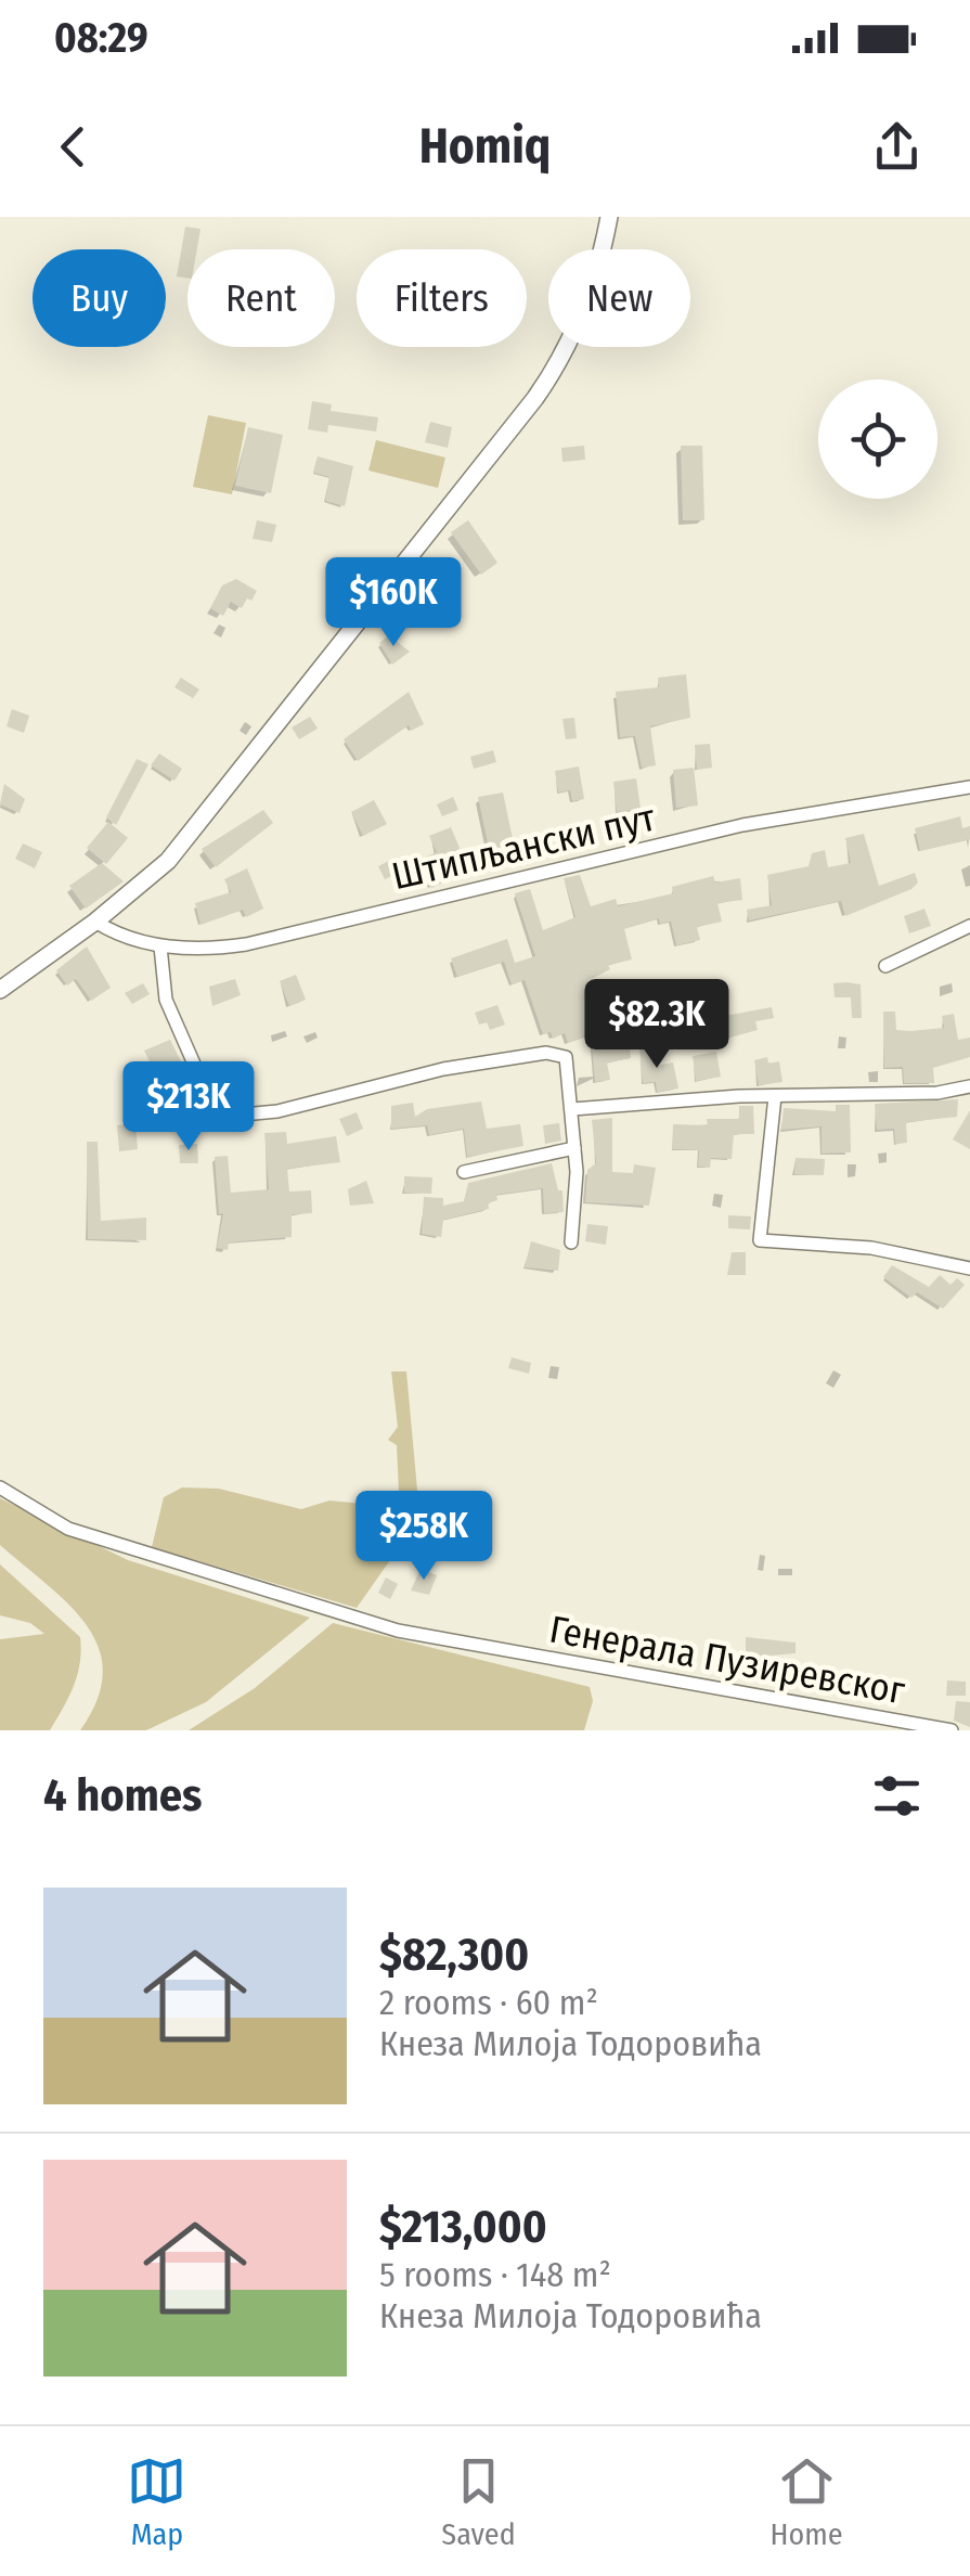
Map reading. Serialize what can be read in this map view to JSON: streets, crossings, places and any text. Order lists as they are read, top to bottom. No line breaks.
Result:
{"streets":{"street":["Штипљански пут","Генерала Пузиревског"]},"page":{"status":"08:29","header":"Homiq","chip":["Buy","Rent","Filters","New"],"price":["$160K","$82.3K","$213K","$258K"],"heading":"4 homes","list":[{"name":"$82,300","note":"2 rooms · 60 m² · Кнеза Милоја Тодоровића"},{"name":"$213,000","note":"5 rooms · 148 m² · Кнеза Милоја Тодоровића"}],"tabs":["Map","Saved","Home"]}}
